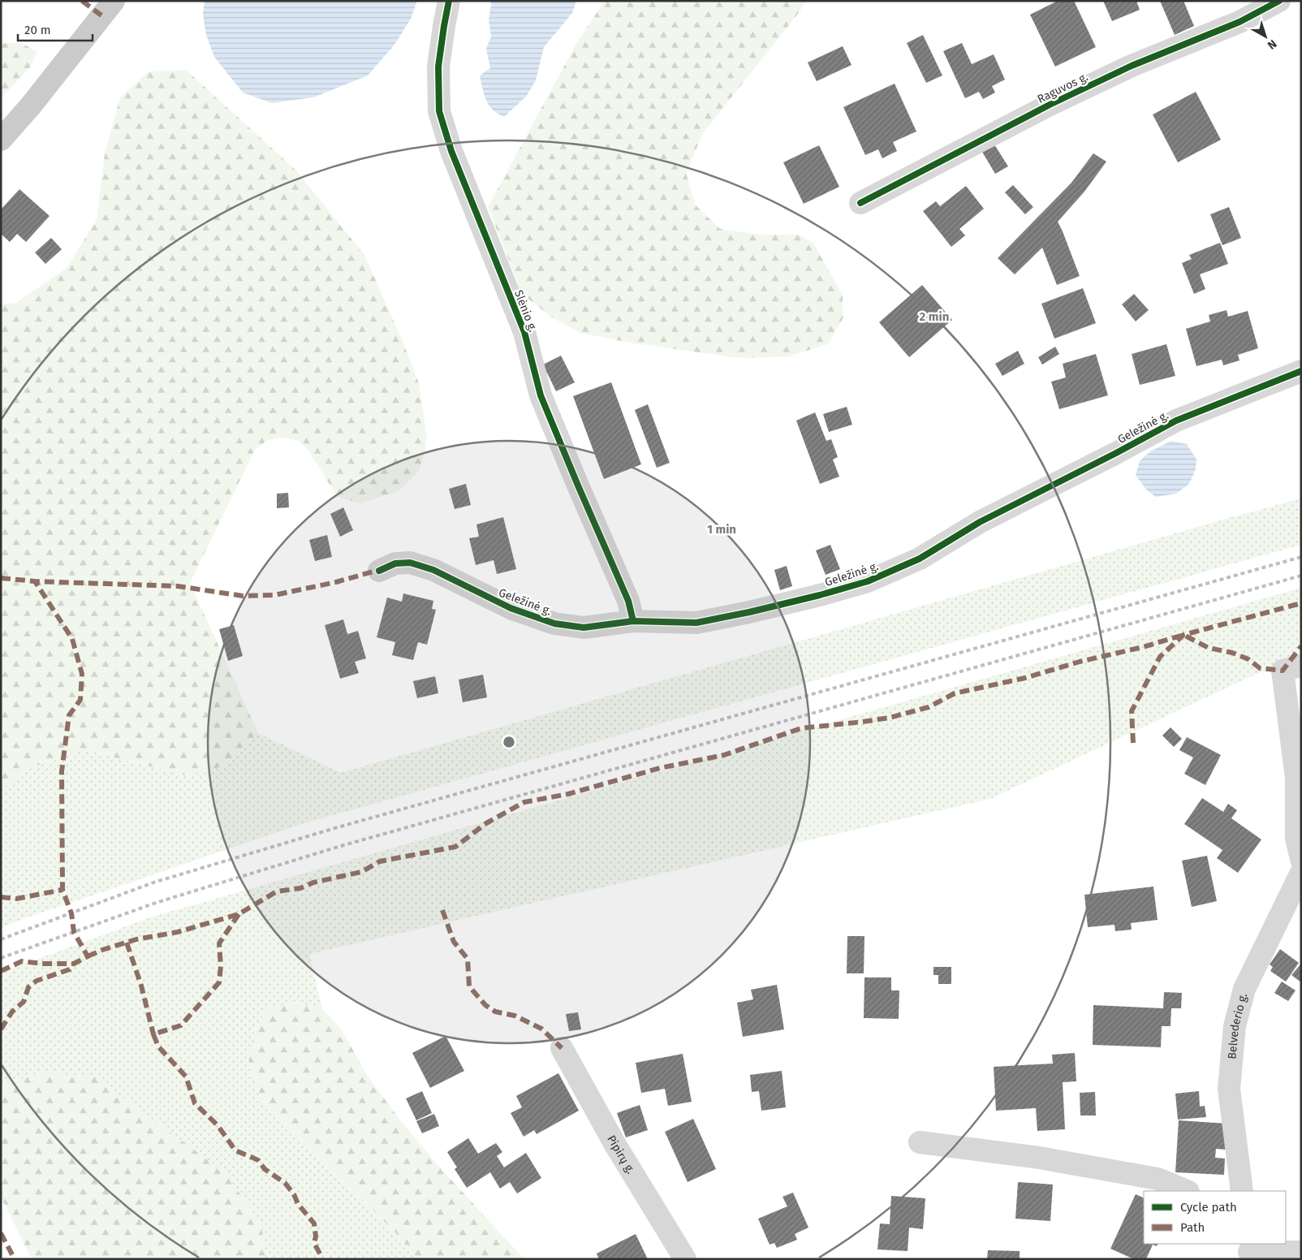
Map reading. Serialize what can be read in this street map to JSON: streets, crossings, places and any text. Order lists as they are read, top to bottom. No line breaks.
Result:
{"streets":{"street":["Raguvos g.","Slėnio g.","Geležinė g.","Belvederio g.","Pipirų g."]},"crossings":[["Slėnio g.","Geležinė g."]],"legend":["Cycle path","Path"],"scale_bar":"20 m","north":"bottom right","rings":["2 min","1 min"]}
